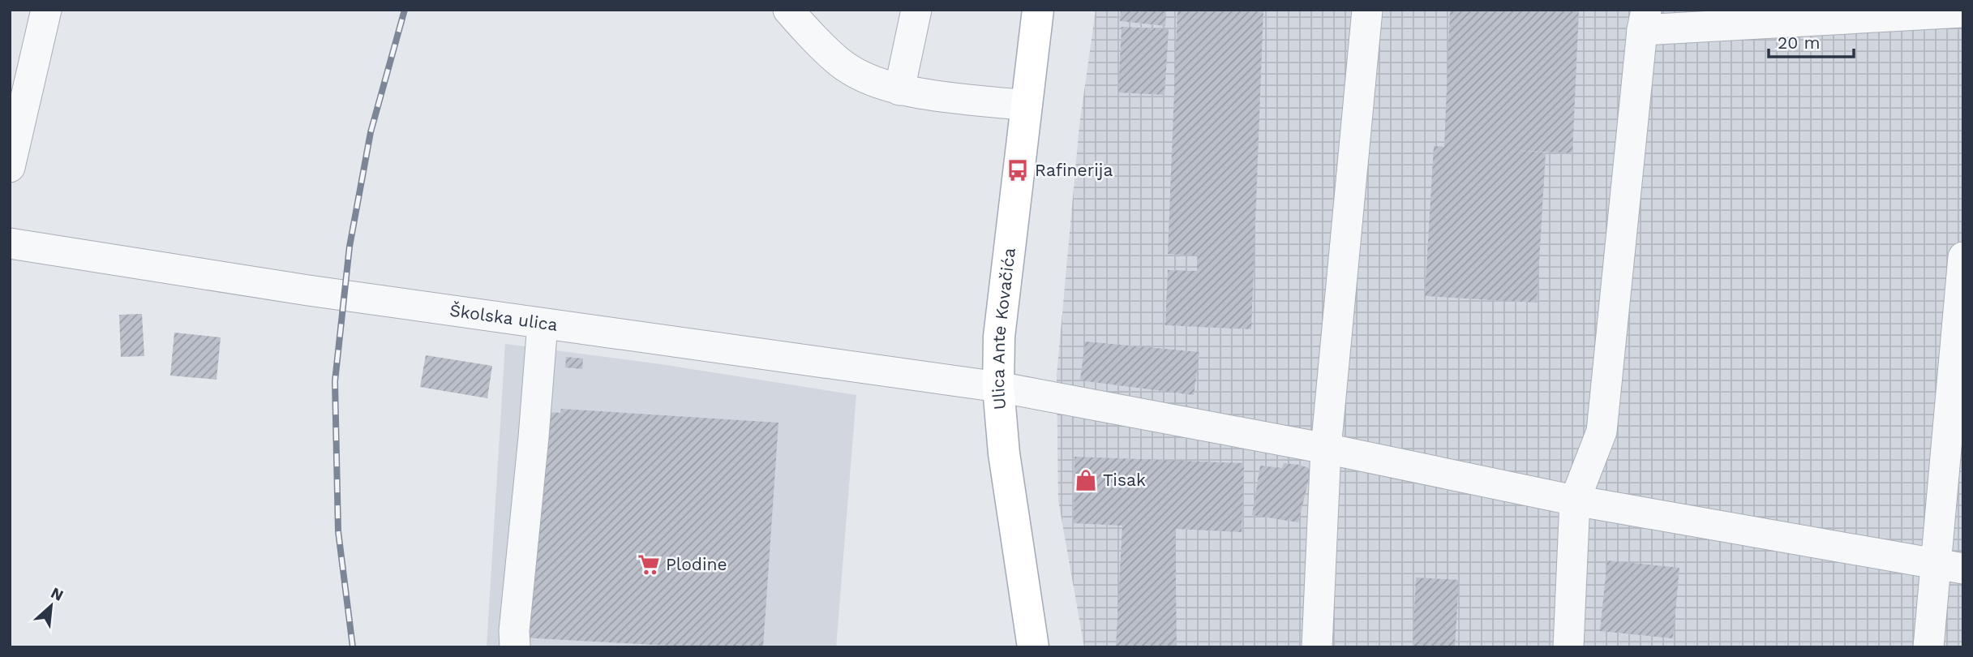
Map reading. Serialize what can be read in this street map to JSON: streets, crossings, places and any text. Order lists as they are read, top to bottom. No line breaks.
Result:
{"streets":{"main road":["Ulica Ante Kovačića"],"street":["Školska ulica"]},"crossings":[["Školska ulica","Ulica Ante Kovačića"]],"places":{"bus stop":["Rafinerija"],"shop":["Tisak"],"supermarket":["Plodine"]},"scale_bar":"20 m","north":"top right"}
